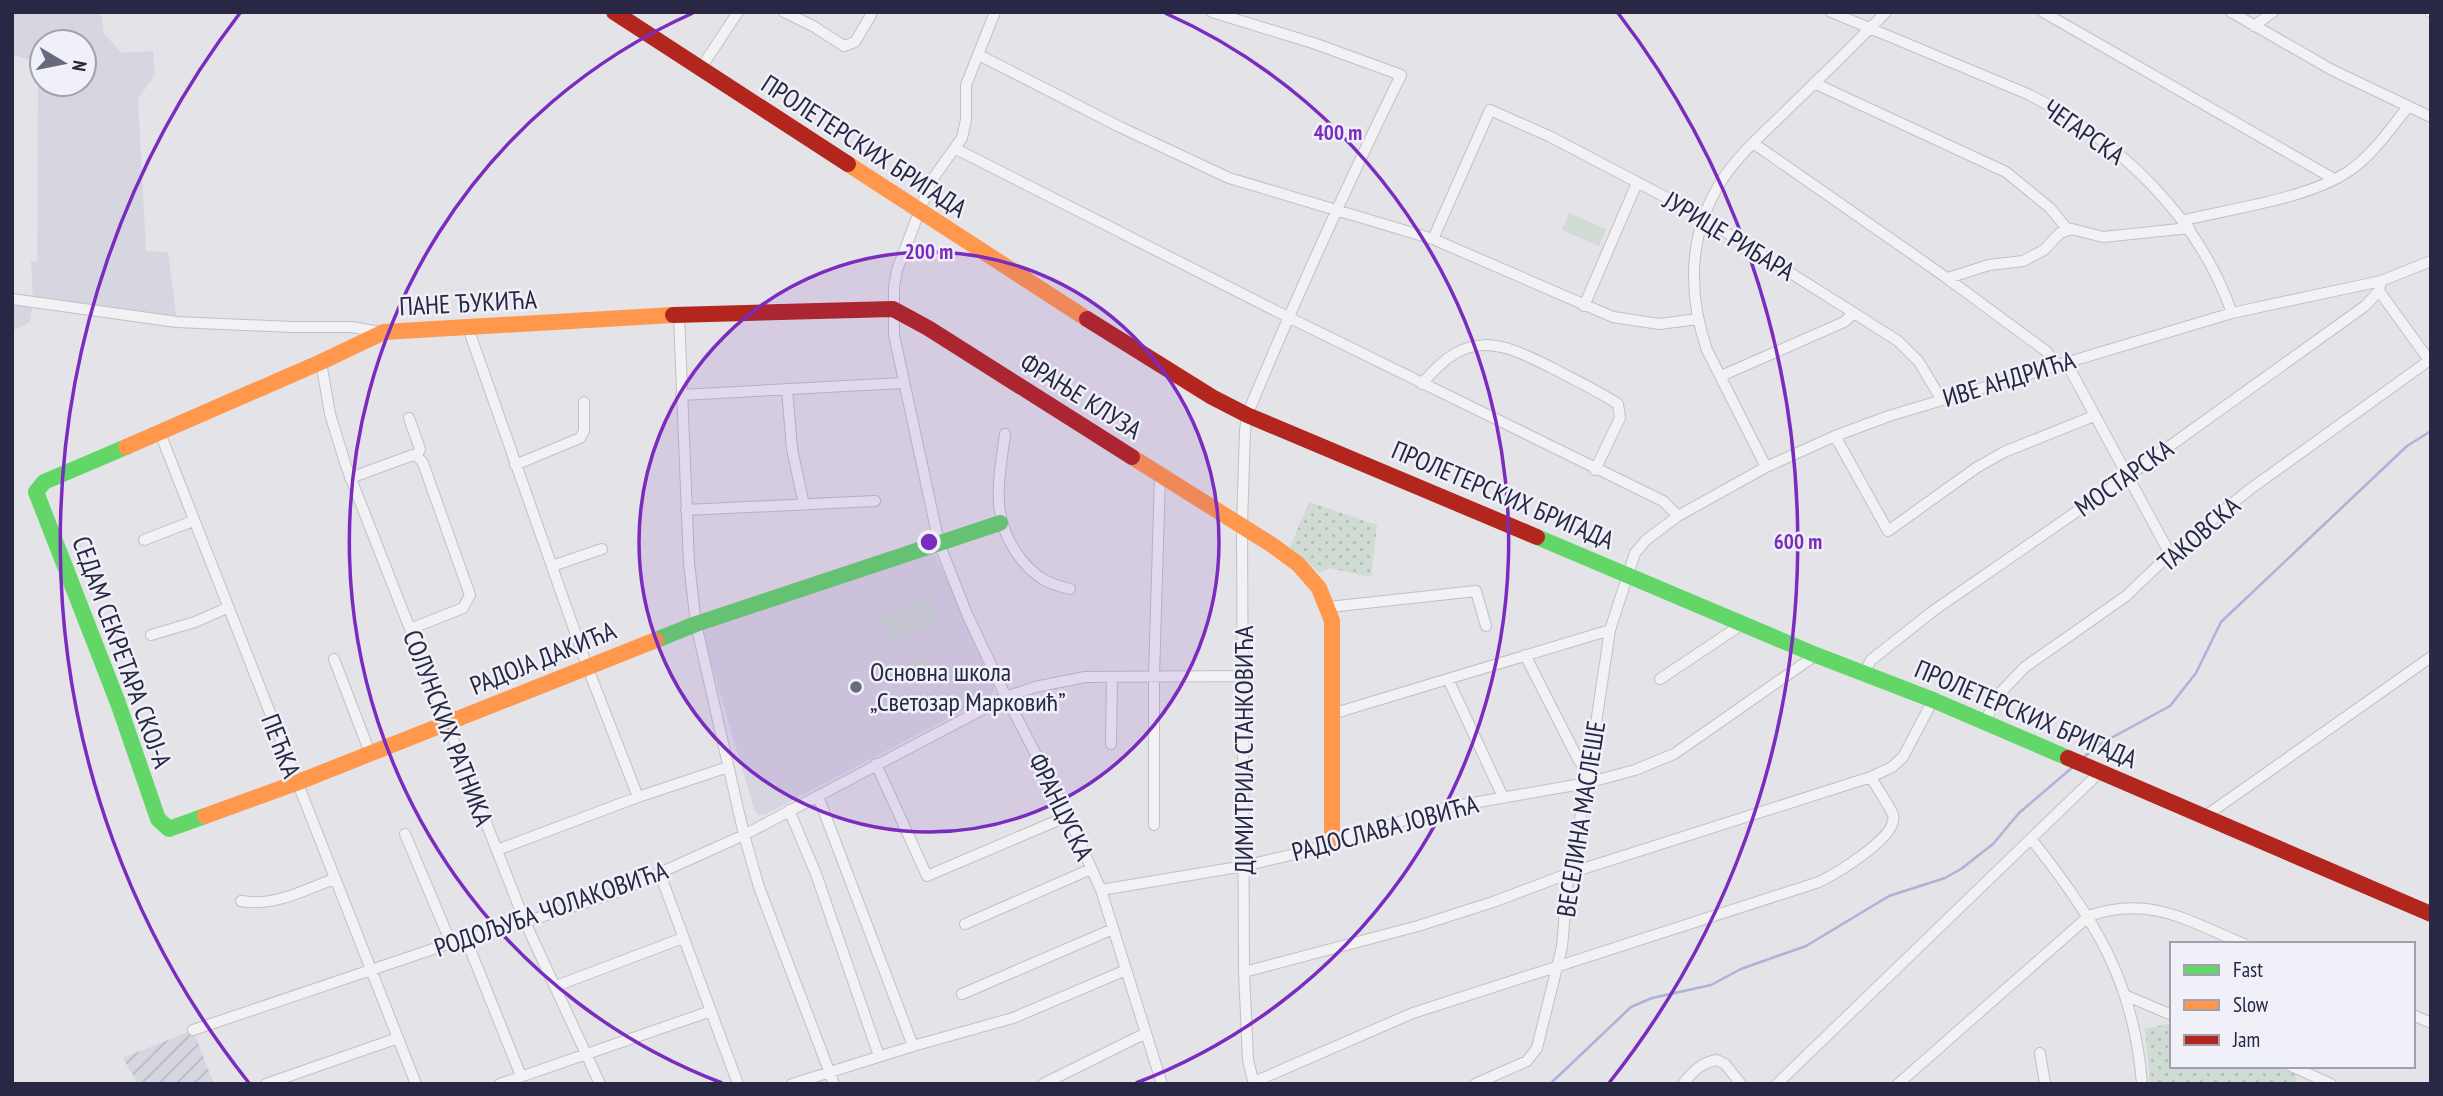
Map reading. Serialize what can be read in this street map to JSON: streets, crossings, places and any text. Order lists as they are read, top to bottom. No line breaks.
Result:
{"streets":{"street":["ЧЕГАРСКА","ПРОЛЕТЕРСКИХ БРИГАДА","ЈУРИЦЕ РИБАРА","ПАНЕ ЂУКИЋА","ИВЕ АНДРИЋА","ФРАЊЕ КЛУЗА","МОСТАРСКА","ТАКОВСКА","СЕДАМ СЕКРЕТАРА СКОЈ-А","РАДОЈА ДАКИЋА","СОЛУНСКИХ РАТНИКА","ПЕЋКА","ДИМИТРИЈА СТАНКОВИЋА","ФРАНЦУСКА","ВЕСЕЛИНА МАСЛЕШЕ","РАДОСЛАВА ЈОВИЋА","РОДОЉУБА ЧОЛАКОВИЋА"]},"crossings":[["ЧЕГАРСКА","ИВЕ АНДРИЋА"],["ПРОЛЕТЕРСКИХ БРИГАДА","ИВЕ АНДРИЋА"],["ПРОЛЕТЕРСКИХ БРИГАДА","МОСТАРСКА"],["ПРОЛЕТЕРСКИХ БРИГАДА","ТАКОВСКА"],["ПРОЛЕТЕРСКИХ БРИГАДА","ДИМИТРИЈА СТАНКОВИЋА"],["ПРОЛЕТЕРСКИХ БРИГАДА","ФРАНЦУСКА"],["ПРОЛЕТЕРСКИХ БРИГАДА","ВЕСЕЛИНА МАСЛЕШЕ"],["ПРОЛЕТЕРСКИХ БРИГАДА","РАДОСЛАВА ЈОВИЋА"],["ЈУРИЦЕ РИБАРА","ИВЕ АНДРИЋА"],["ПАНЕ ЂУКИЋА","ФРАЊЕ КЛУЗА"],["ПАНЕ ЂУКИЋА","СЕДАМ СЕКРЕТАРА СКОЈ-А"],["ПАНЕ ЂУКИЋА","СОЛУНСКИХ РАТНИКА"],["ПАНЕ ЂУКИЋА","ПЕЋКА"],["ПАНЕ ЂУКИЋА","ФРАНЦУСКА"],["ИВЕ АНДРИЋА","МОСТАРСКА"],["ИВЕ АНДРИЋА","ТАКОВСКА"],["ИВЕ АНДРИЋА","ВЕСЕЛИНА МАСЛЕШЕ"],["ФРАЊЕ КЛУЗА","ДИМИТРИЈА СТАНКОВИЋА"],["ФРАЊЕ КЛУЗА","ФРАНЦУСКА"],["МОСТАРСКА","ТАКОВСКА"],["СЕДАМ СЕКРЕТАРА СКОЈ-А","РАДОЈА ДАКИЋА"],["РАДОЈА ДАКИЋА","СОЛУНСКИХ РАТНИКА"],["РАДОЈА ДАКИЋА","ПЕЋКА"],["РАДОЈА ДАКИЋА","ФРАНЦУСКА"],["СОЛУНСКИХ РАТНИКА","РОДОЉУБА ЧОЛАКОВИЋА"],["ПЕЋКА","РОДОЉУБА ЧОЛАКОВИЋА"],["ДИМИТРИЈА СТАНКОВИЋА","РАДОСЛАВА ЈОВИЋА"],["ДИМИТРИЈА СТАНКОВИЋА","РОДОЉУБА ЧОЛАКОВИЋА"],["ФРАНЦУСКА","РАДОСЛАВА ЈОВИЋА"],["ФРАНЦУСКА","РОДОЉУБА ЧОЛАКОВИЋА"],["ВЕСЕЛИНА МАСЛЕШЕ","РАДОСЛАВА ЈОВИЋА"]],"places":["Основна школа „Светозар Марковић”"],"legend":["Fast","Slow","Jam"],"north":"right","rings":["400 m","200 m","600 m"]}
